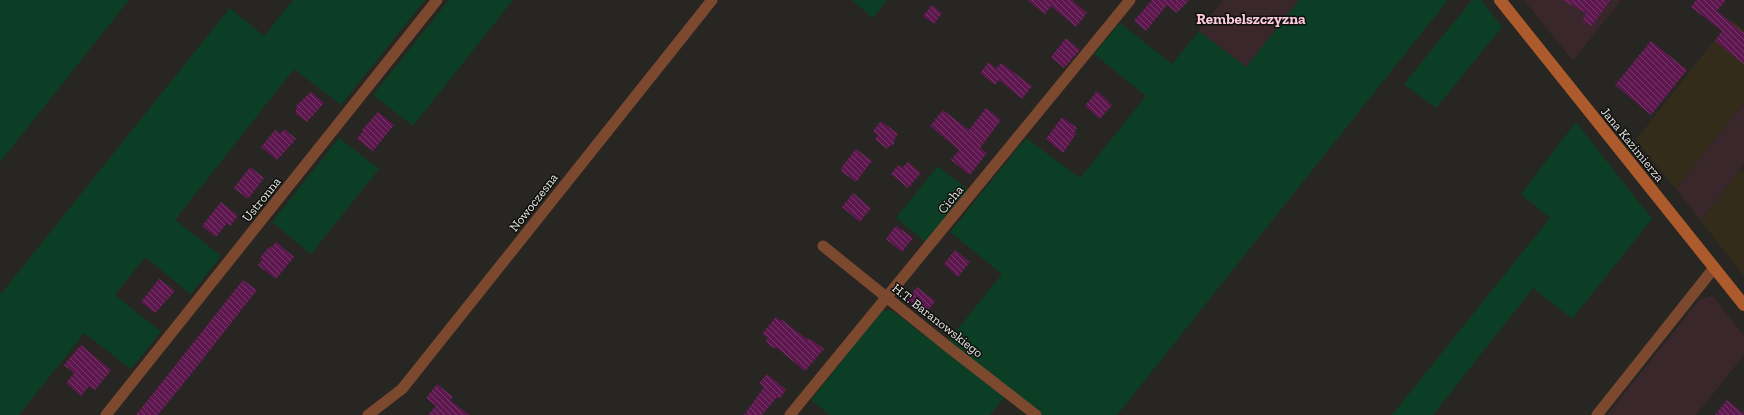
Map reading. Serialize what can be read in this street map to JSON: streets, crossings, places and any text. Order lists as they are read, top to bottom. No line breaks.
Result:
{"streets":{"main road":["Jana Kazimierza"],"street":["Ustronna","Cicha","Nowoczesna","H.T. Baranowskiego"]},"crossings":[["Cicha","H.T. Baranowskiego"]],"districts":["Rembelszczyzna"]}
